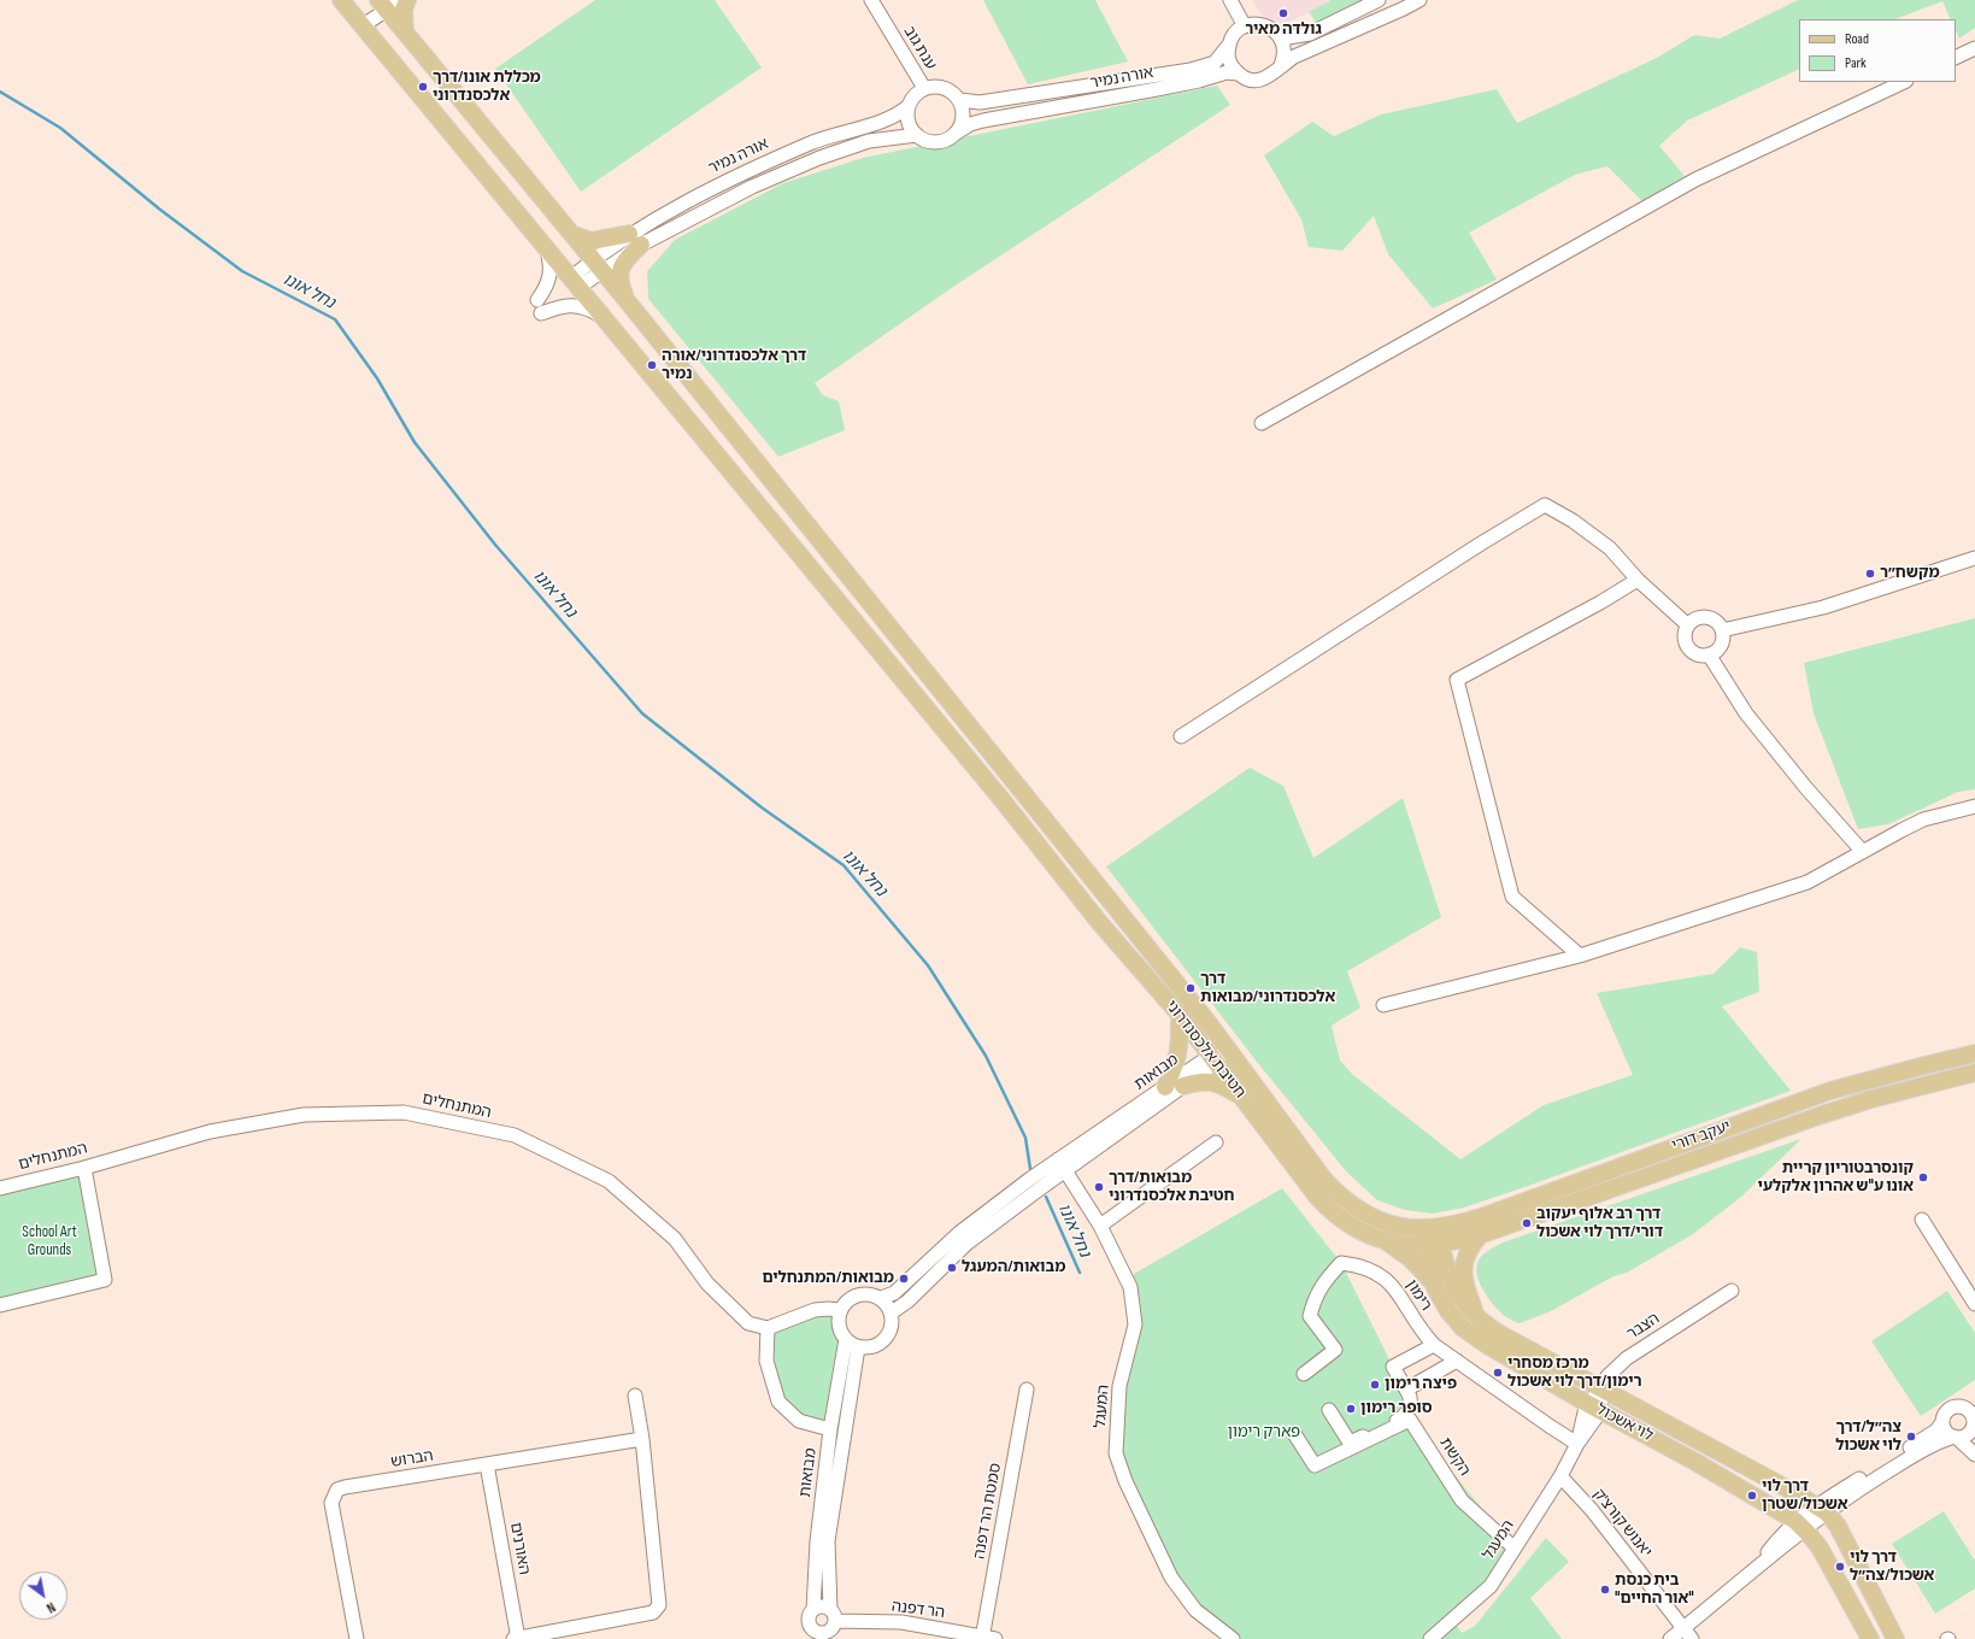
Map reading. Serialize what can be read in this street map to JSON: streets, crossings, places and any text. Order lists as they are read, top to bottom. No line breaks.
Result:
{"streets":{"main road":["חטיבת אלכסנדרוני","יעקב דורי","לוי אשכול"],"street":["ענת גוב","אורה נמיר","מבואות","המתנחלים","רימון","הצבר","המעגל","הקשת","הברוש","סמטת הר דפנה","יאנוש קורצ'ק","האורנים","הר דפנה"]},"crossings":[["ענת גוב","אורה נמיר"],["אורה נמיר","חטיבת אלכסנדרוני"],["חטיבת אלכסנדרוני","מבואות"],["חטיבת אלכסנדרוני","יעקב דורי"],["חטיבת אלכסנדרוני","לוי אשכול"],["מבואות","המעגל"],["מבואות","הר דפנה"],["יעקב דורי","לוי אשכול"],["רימון","המעגל"],["הצבר","המעגל"],["הצבר","לוי אשכול"],["המעגל","לוי אשכול"],["המעגל","הקשת"],["המעגל","יאנוש קורצ'ק"],["הברוש","האורנים"],["סמטת הר דפנה","הר דפנה"]],"water":["נחל אונו"],"parks":["School Art Grounds","פארק רימון"],"places":["גולדה מאיר","מכללת אונו/דרך אלכסנדרוני","דרך אלכסנדרוני/אורה נמיר","מקשח״ר","דרך אלכסנדרוני/מבואות","קונסרבטוריון קריית אונו ע\"ש אהרון אלקלעי","מבואות/דרך חטיבת אלכסנדרוני","דרך רב אלוף יעקוב דורי/דרך לוי אשכול","מבואות/המעגל","מבואות/המתנחלים","מרכז מסחרי רימון/דרך לוי אשכול","פיצה רימון","סופר רימון","צה״ל/דרך לוי אשכול","דרך לוי אשכול/שטרן","דרך לוי אשכול/צה״ל","בית כנסת \"אור החיים\""],"legend":["Road","Park"],"north":"bottom right"}
